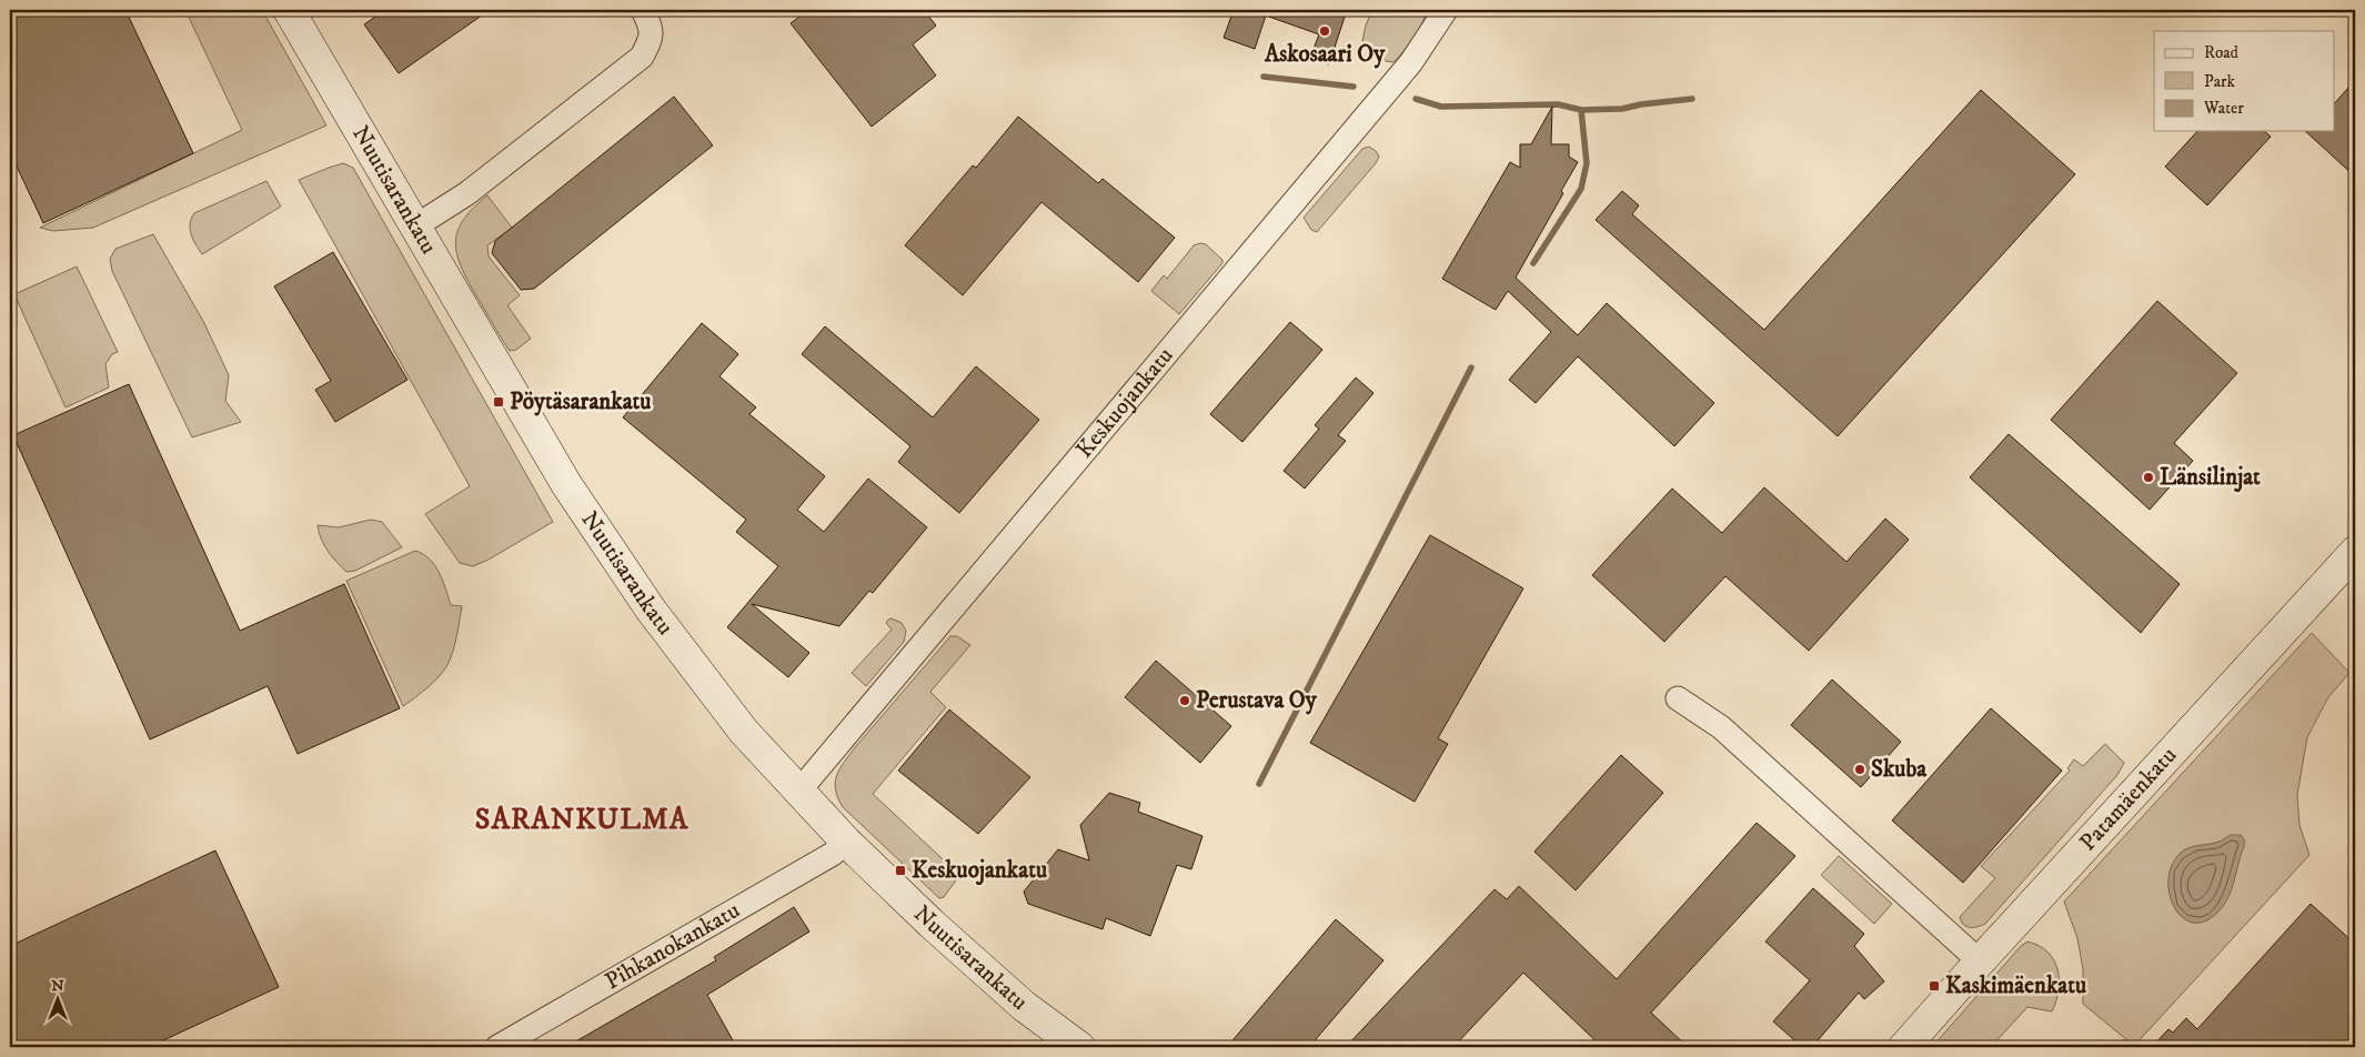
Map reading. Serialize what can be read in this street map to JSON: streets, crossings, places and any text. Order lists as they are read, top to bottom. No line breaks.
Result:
{"streets":{"main road":["Nuutisarankatu","Patamäenkatu"],"street":["Keskuojankatu","Pihkanokankatu"]},"crossings":[["Nuutisarankatu","Keskuojankatu"],["Nuutisarankatu","Pihkanokankatu"]],"districts":["SARANKULMA"],"places":{"other":["Askosaari Oy","Länsilinjat","Perustava Oy","Skuba"],"transit":["Pöytäsarankatu","Keskuojankatu","Kaskimäenkatu"]},"legend":["Road","Park","Water"],"north":"top"}
